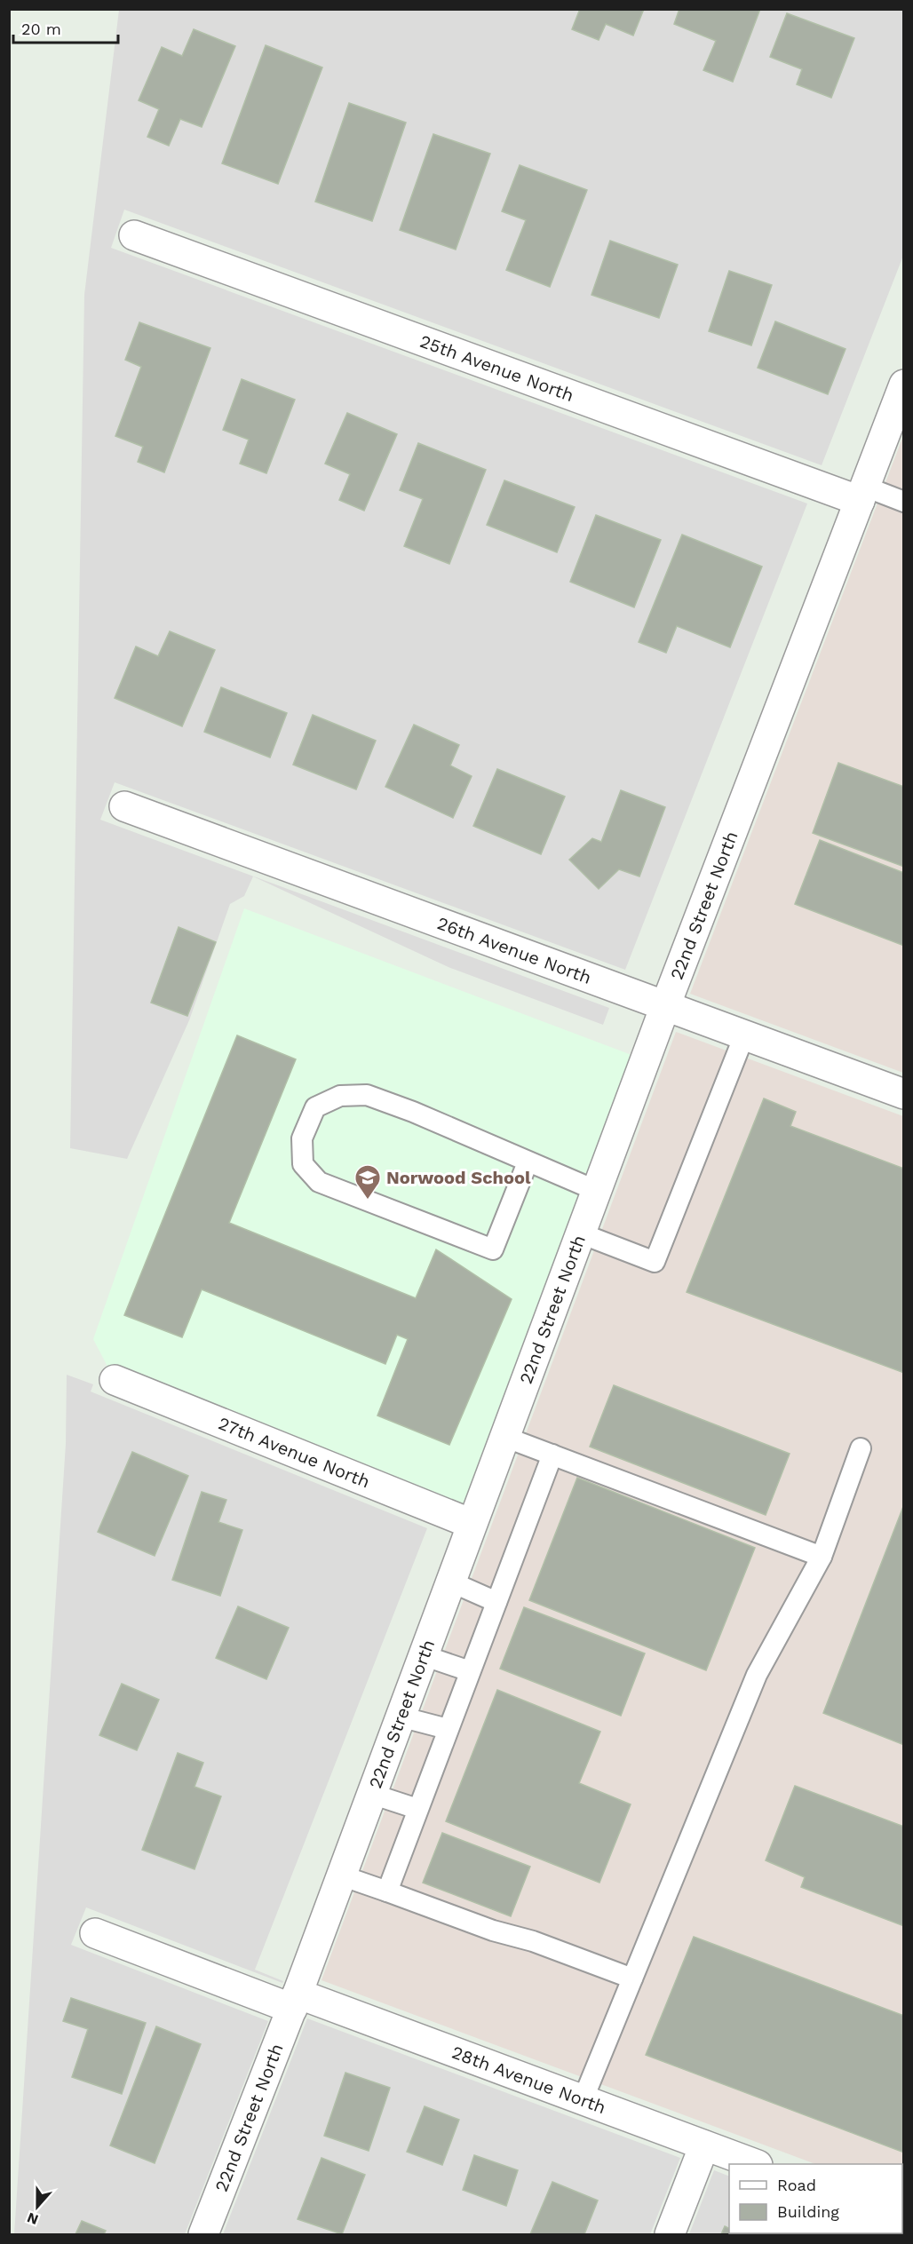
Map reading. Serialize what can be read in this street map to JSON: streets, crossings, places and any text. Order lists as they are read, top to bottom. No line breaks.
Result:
{"streets":{"street":["25th Avenue North","22nd Street North","26th Avenue North","27th Avenue North","28th Avenue North"]},"crossings":[["25th Avenue North","22nd Street North"],["22nd Street North","26th Avenue North"],["22nd Street North","27th Avenue North"],["22nd Street North","28th Avenue North"]],"places":{"school or university":["Norwood School"]},"legend":["Road","Building"],"scale_bar":"20 m","north":"bottom"}
